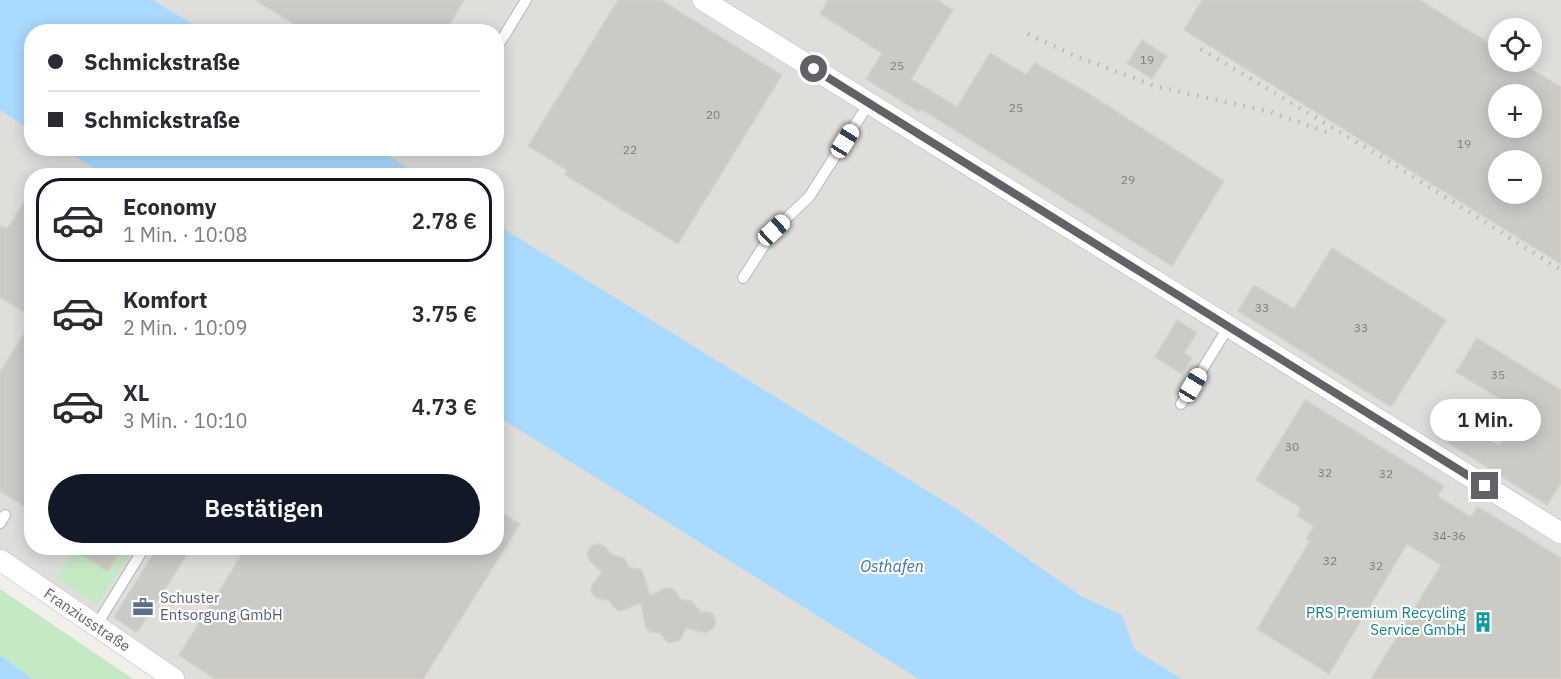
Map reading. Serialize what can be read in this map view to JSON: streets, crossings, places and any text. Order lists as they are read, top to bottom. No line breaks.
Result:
{"streets":{"street":["Franziusstraße"]},"water":["Osthafen"],"places":{"office":["Schuster Entsorgung GmbH"],"building":["PRS Premium Recycling Service GmbH"]},"house_numbers":["19","25","25","20","19","22","29","33","33","35","30","32","32","34-36","32","32"],"page":{"map_buttons":["+","−"],"banner":["Schmickstraße","Schmickstraße"],"list":[{"name":"Economy","note":"1 Min. · 10:08","value":"2.78 €"},{"name":"Komfort","note":"2 Min. · 10:09","value":"3.75 €"},{"name":"XL","note":"3 Min. · 10:10","value":"4.73 €"}],"bubble":"1 Min.","buttons":"Bestätigen"}}
